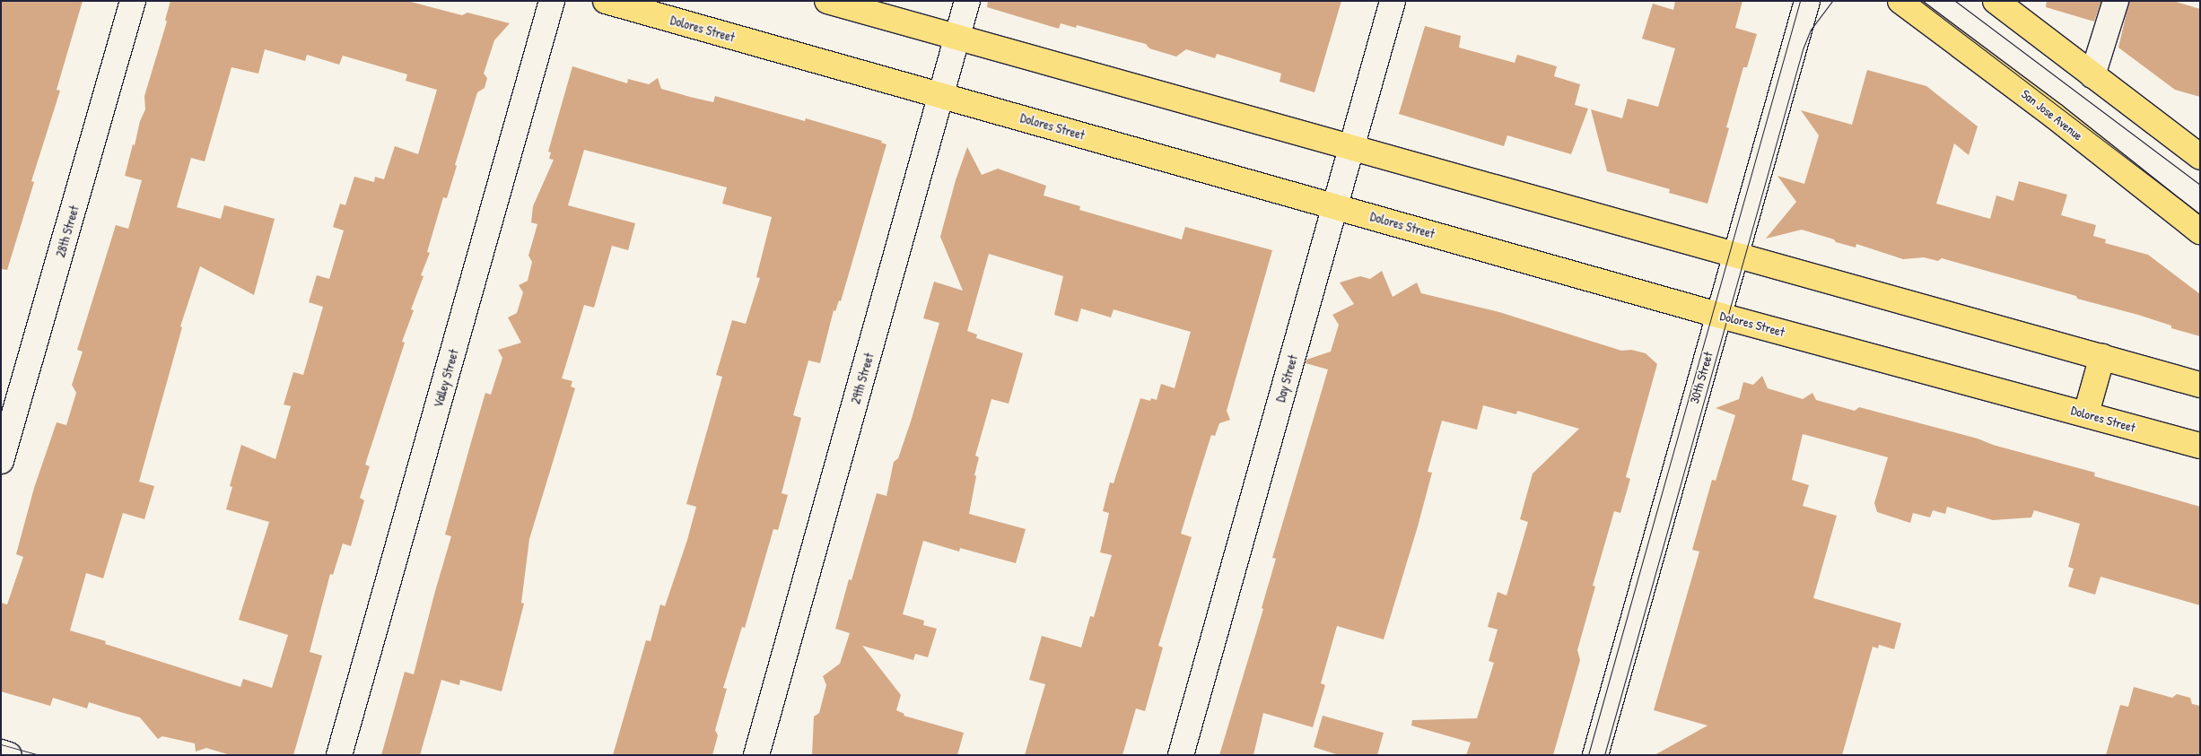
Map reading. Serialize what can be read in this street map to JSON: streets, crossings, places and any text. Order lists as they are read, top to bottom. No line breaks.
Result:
{"streets":{"main road":["Dolores Street","San Jose Avenue"],"street":["28th Street","30th Street","Valley Street","29th Street","Day Street"]},"crossings":[["Dolores Street","30th Street"],["Dolores Street","29th Street"],["Dolores Street","Day Street"]]}
